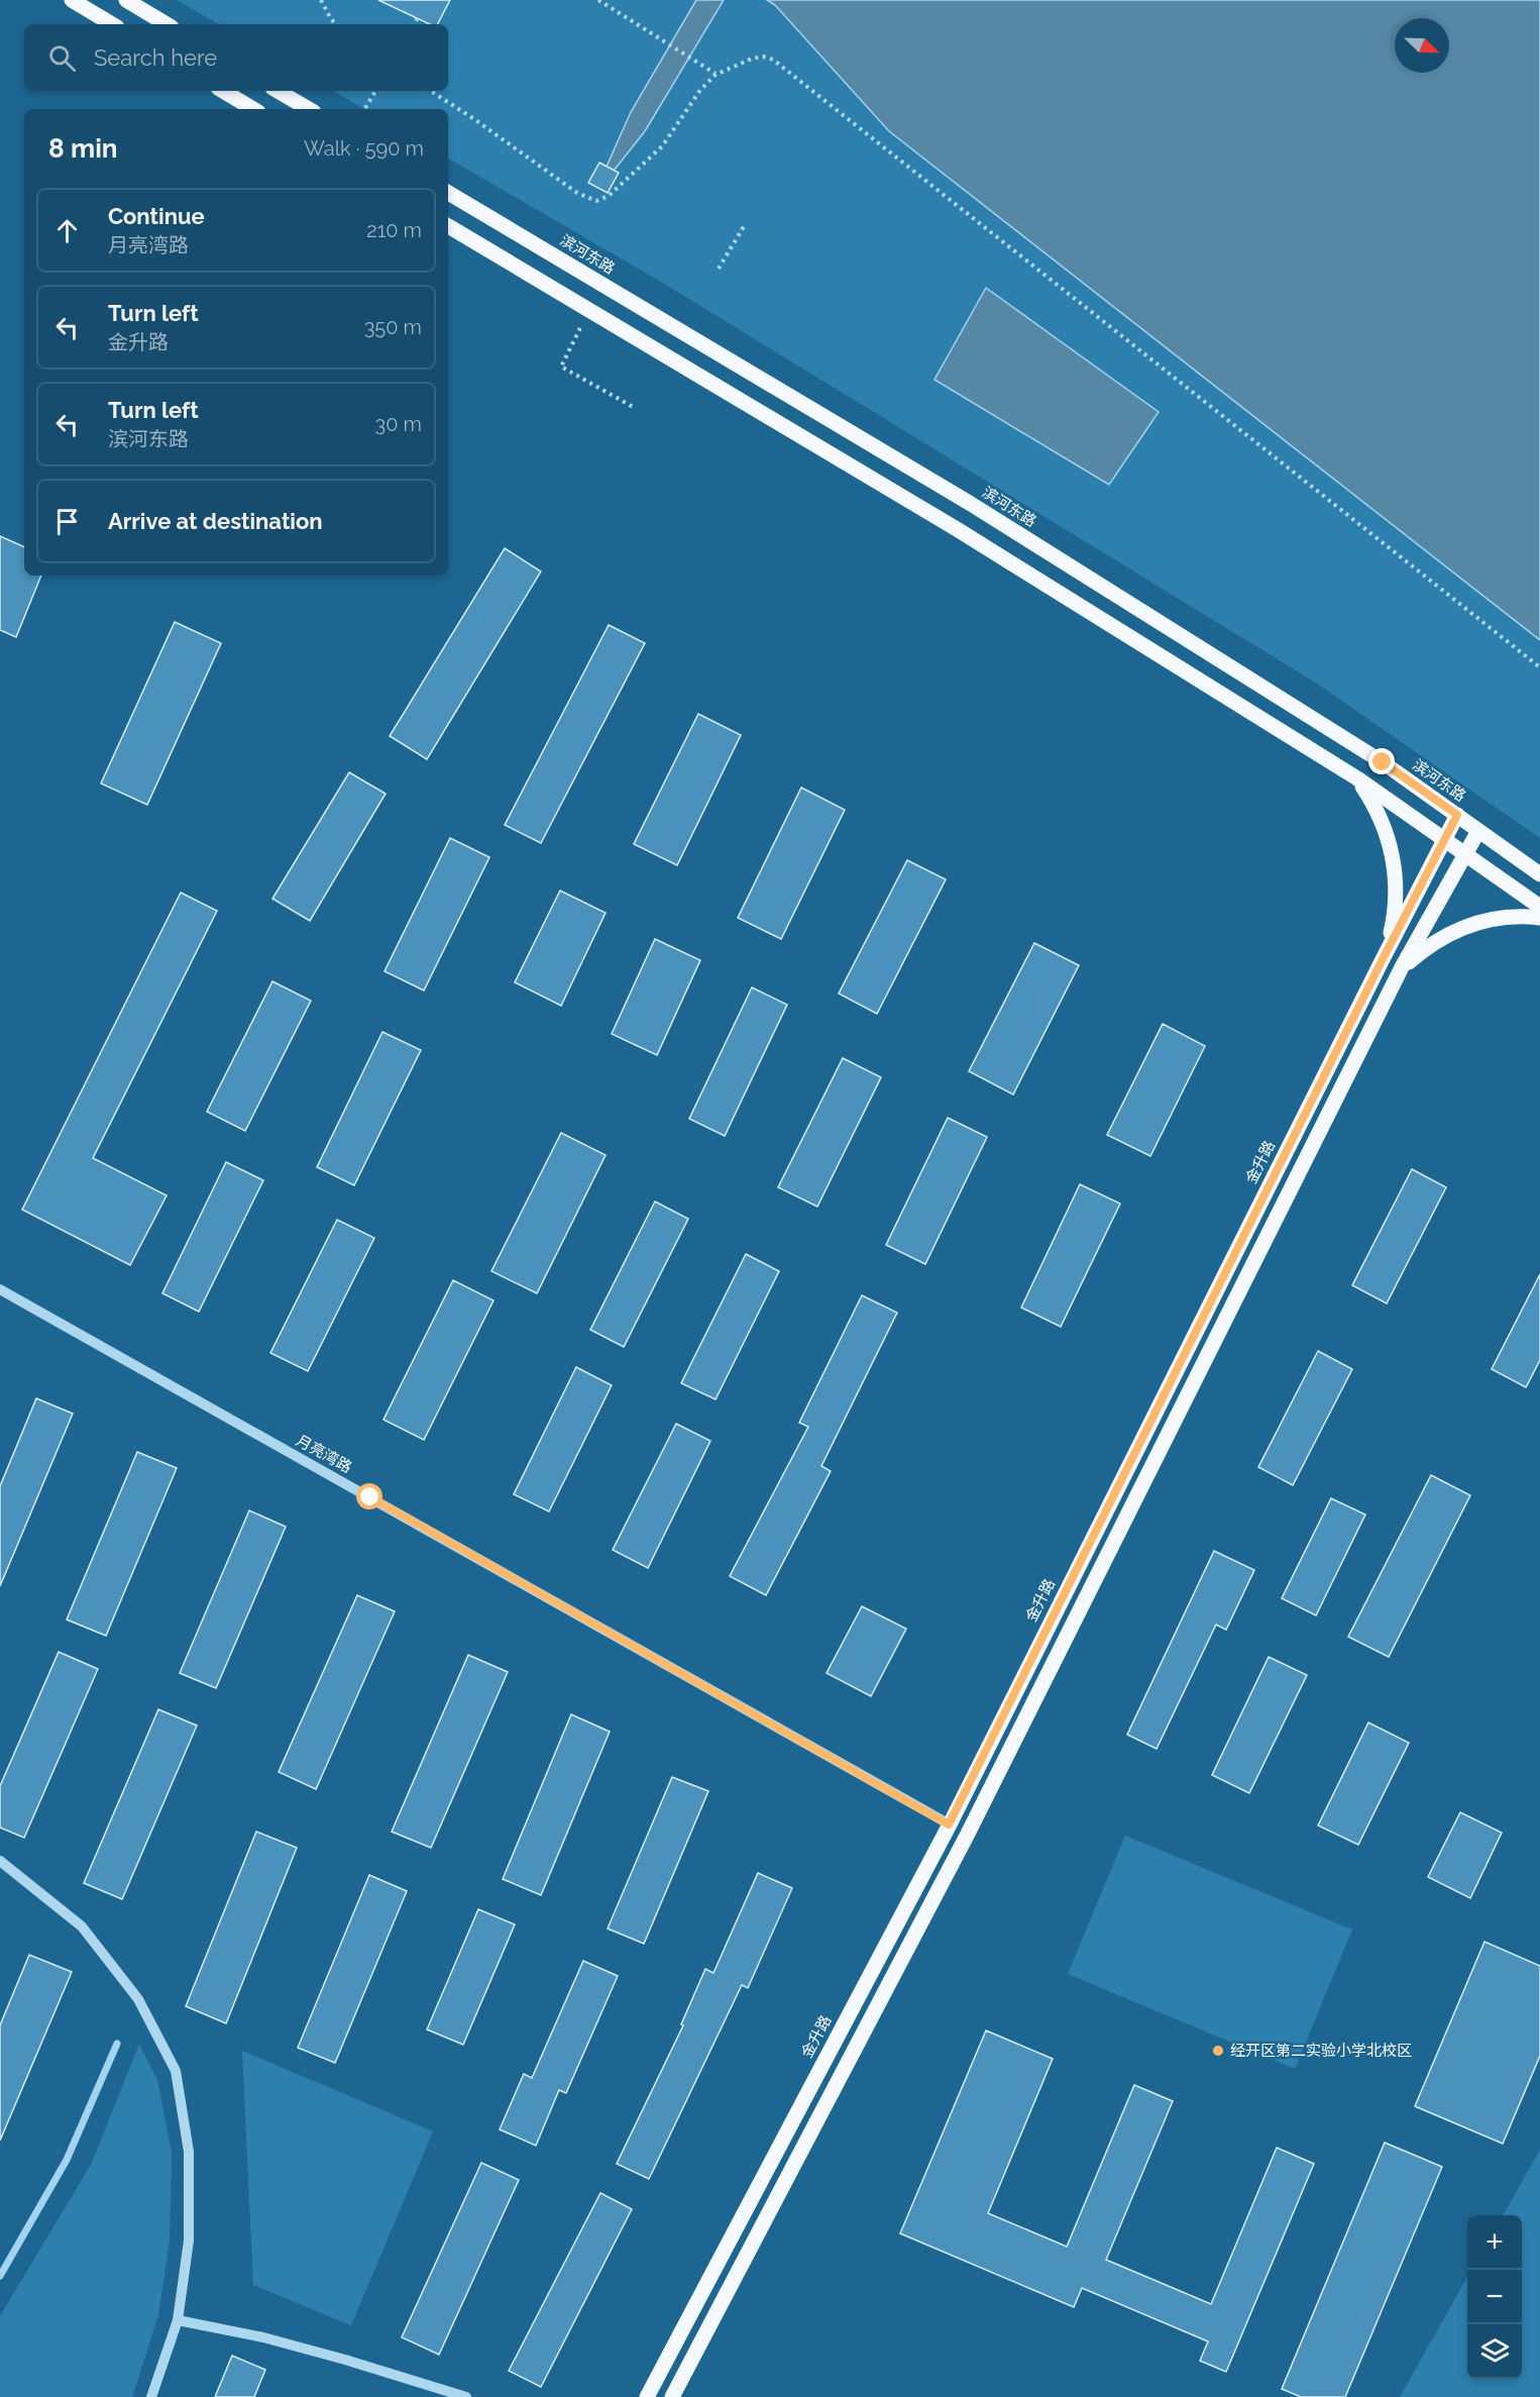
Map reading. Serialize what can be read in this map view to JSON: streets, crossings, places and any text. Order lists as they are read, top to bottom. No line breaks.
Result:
{"streets":{"main road":["滨河东路","金升路"],"street":["月亮湾路"]},"crossings":[["滨河东路","金升路"],["金升路","月亮湾路"]],"places":["经开区第二实验小学北校区"],"north":"bottom right","page":{"search":"Search here","heading":["8 min","Walk · 590 m"],"list":[["Continue","月亮湾路","210 m"],["Turn left","金升路","350 m"],["Turn left","滨河东路","30 m"],"Arrive at destination"],"map_buttons":["+","−"]}}
